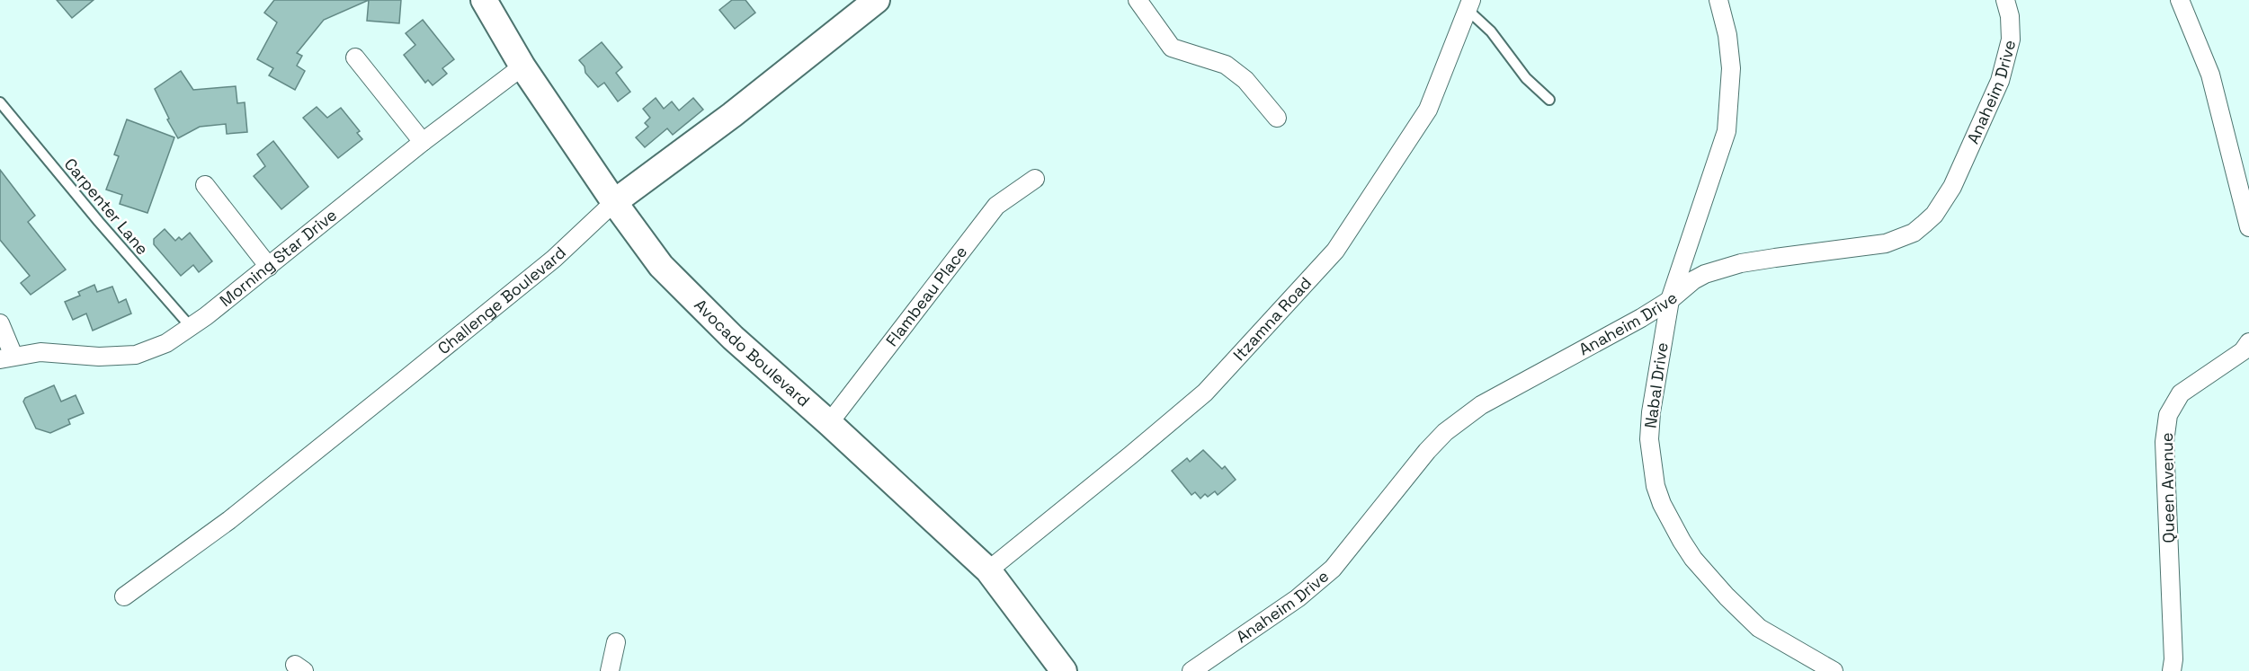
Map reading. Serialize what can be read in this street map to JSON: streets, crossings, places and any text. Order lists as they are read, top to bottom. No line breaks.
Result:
{"streets":{"main road":["Challenge Boulevard","Avocado Boulevard"],"street":["Anaheim Drive","Morning Star Drive","Flambeau Place","Itzamna Road","Nabal Drive","Queen Avenue"],"lane":["Carpenter Lane"]},"crossings":[["Anaheim Drive","Nabal Drive"],["Carpenter Lane","Morning Star Drive"],["Morning Star Drive","Avocado Boulevard"],["Flambeau Place","Avocado Boulevard"],["Challenge Boulevard","Avocado Boulevard"],["Itzamna Road","Avocado Boulevard"]]}
